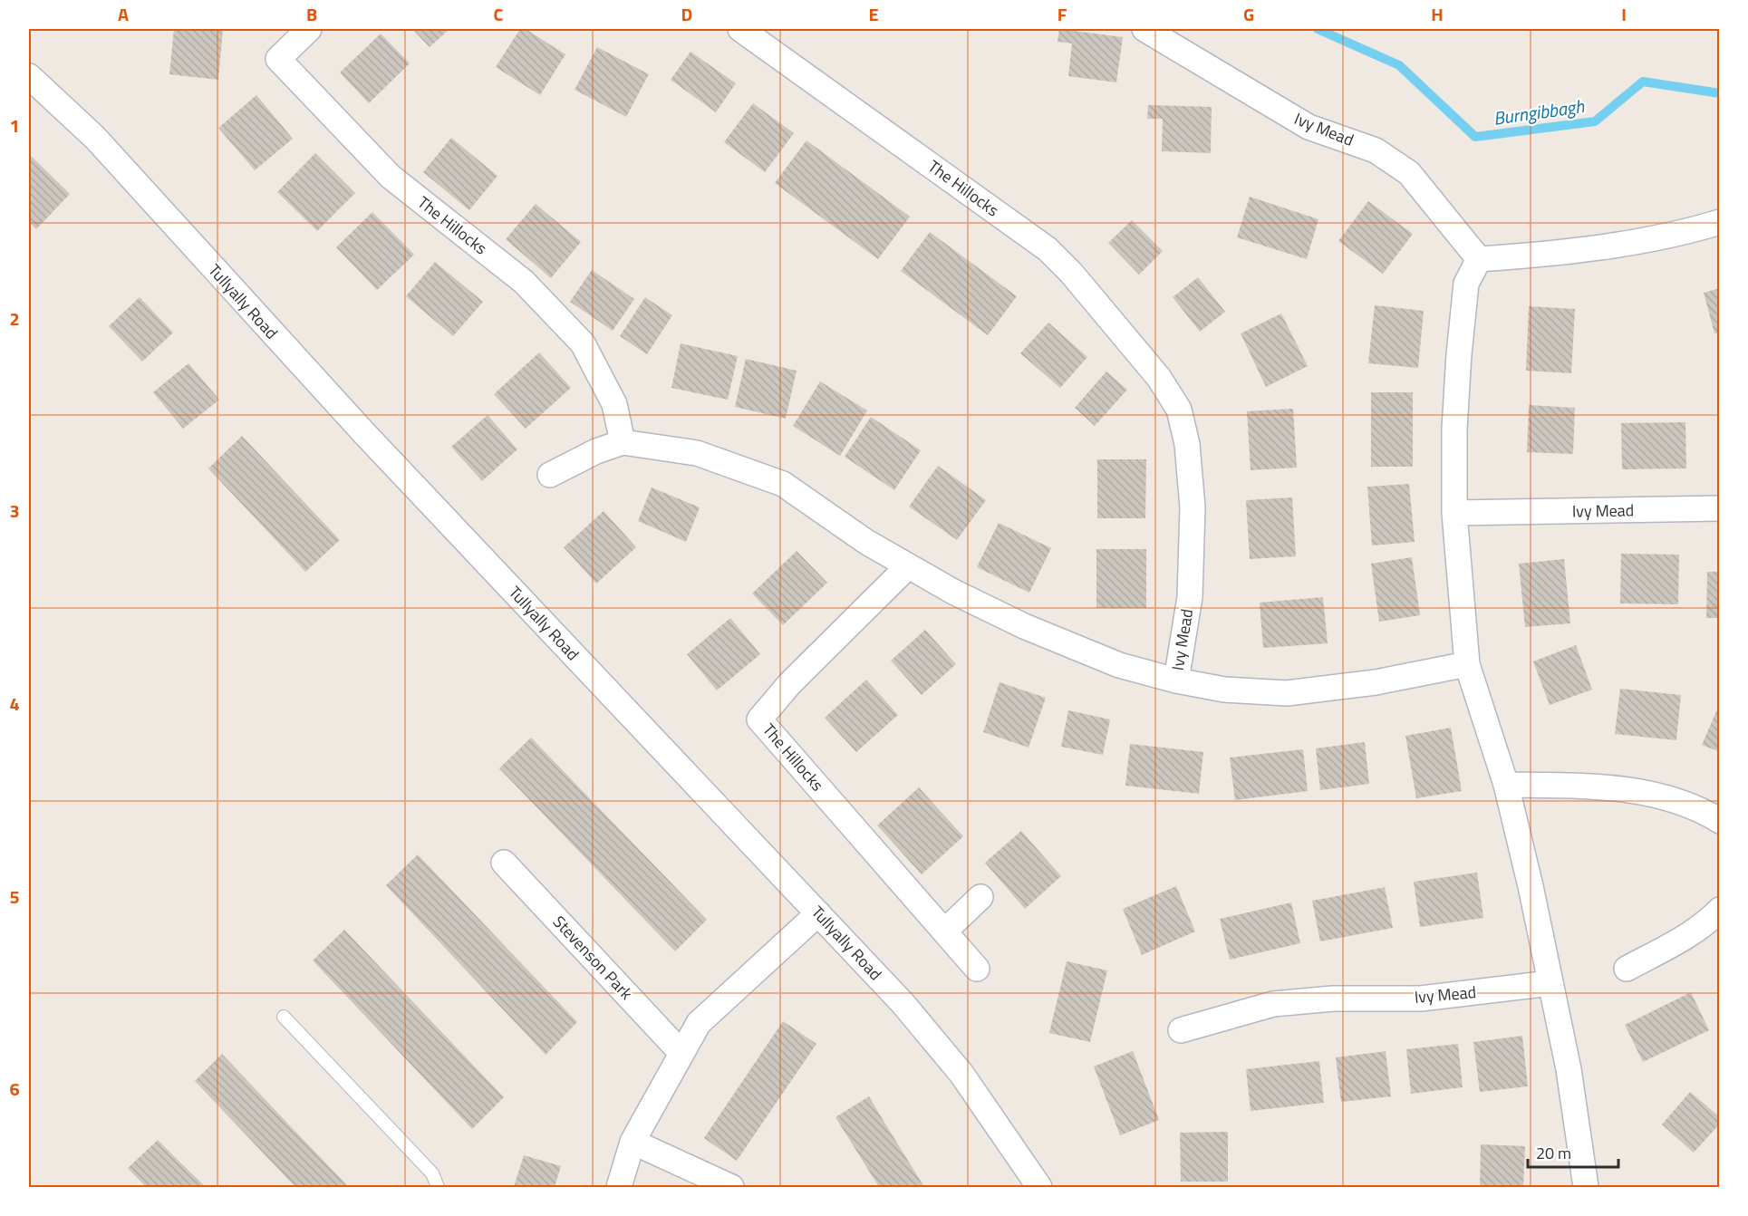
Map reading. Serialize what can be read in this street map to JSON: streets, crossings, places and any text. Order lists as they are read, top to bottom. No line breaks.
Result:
{"streets":{"street":["Ivy Mead","The Hillocks","Tullyally Road","Stevenson Park"]},"crossings":[["Ivy Mead","The Hillocks"]],"water":["Burngibbagh"],"scale_bar":"20 m","grid":{"columns":["A","B","C","D","E","F","G","H","I"],"rows":["1","2","3","4","5","6"]}}
